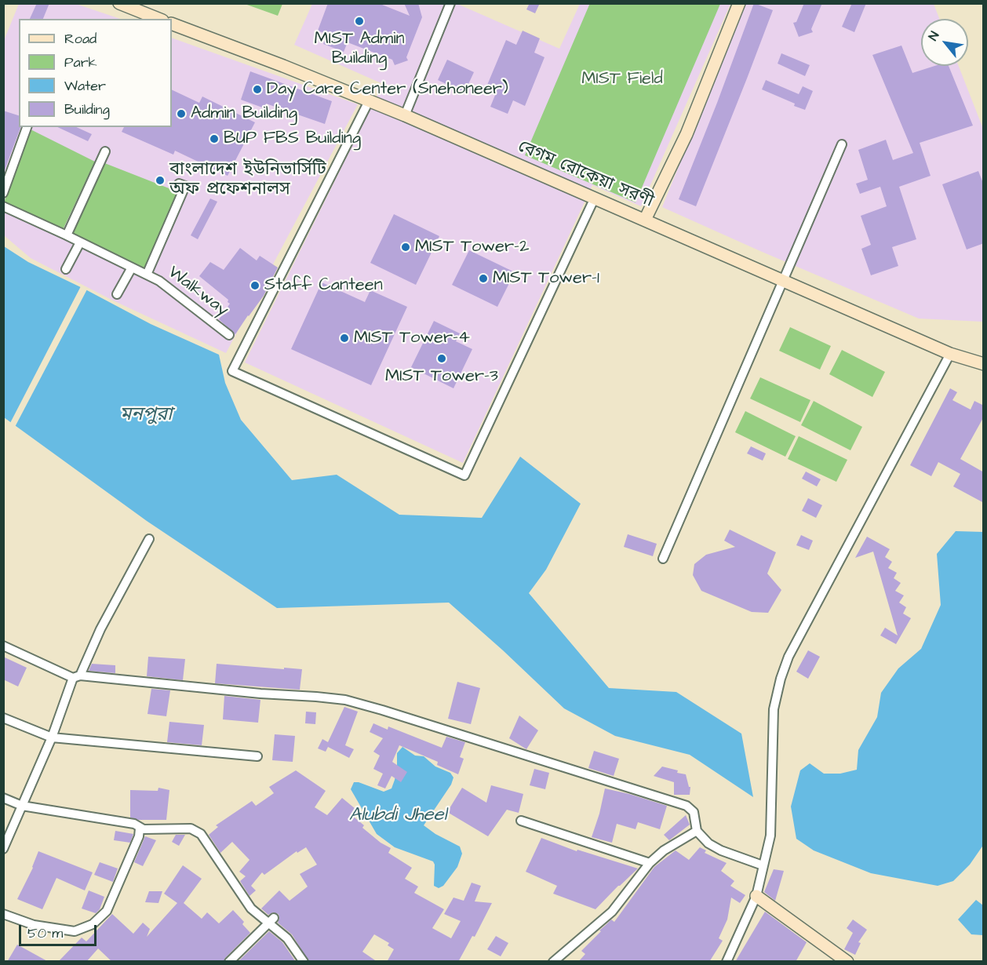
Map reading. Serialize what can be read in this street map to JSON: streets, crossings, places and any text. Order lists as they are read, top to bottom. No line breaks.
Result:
{"streets":{"street":["বেগম রোকেয়া সরণী","Walkway"]},"water":["মনপুরা","Alubdi Jheel"],"parks":["MIST Field"],"places":["MIST Admin Building","Day Care Center (Snehoneer)","Admin Building","BUP FBS Building","বাংলাদেশ ইউনিভার্সিটি অফ প্রফেশনালস","MIST Tower-2","MIST Tower-1","Staff Canteen","MIST Tower-4","MIST Tower-3"],"legend":["Road","Park","Water","Building"],"scale_bar":"50 m","north":"top left"}
